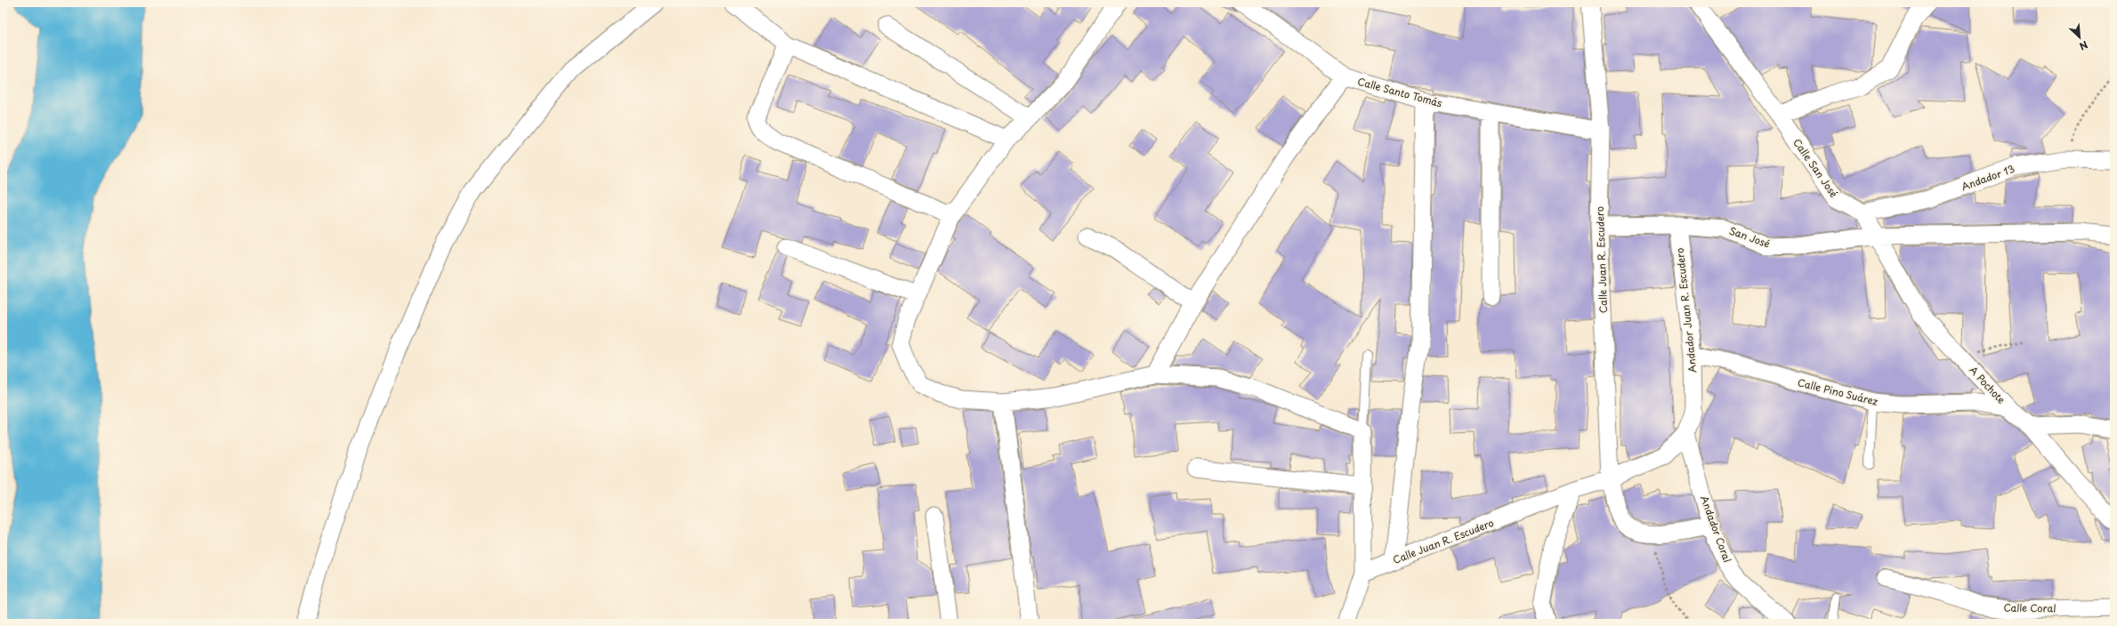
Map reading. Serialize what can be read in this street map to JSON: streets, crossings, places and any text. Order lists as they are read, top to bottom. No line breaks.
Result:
{"streets":{"street":["Calle Santo Tomás","Calle San José","Andador 13","San José","Calle Juan R. Escudero","Andador Juan R. Escudero","A Pochote","Calle Pino Suárez","Andador Coral","Calle Coral"]},"crossings":[["Calle Santo Tomás","Calle Juan R. Escudero"],["Calle San José","Andador 13"],["San José","Calle Juan R. Escudero"],["San José","Andador Juan R. Escudero"],["San José","A Pochote"],["Calle Juan R. Escudero","Andador Juan R. Escudero"],["Andador Juan R. Escudero","Calle Pino Suárez"],["Andador Juan R. Escudero","Andador Coral"],["A Pochote","Calle Pino Suárez"]],"north":"bottom right"}
